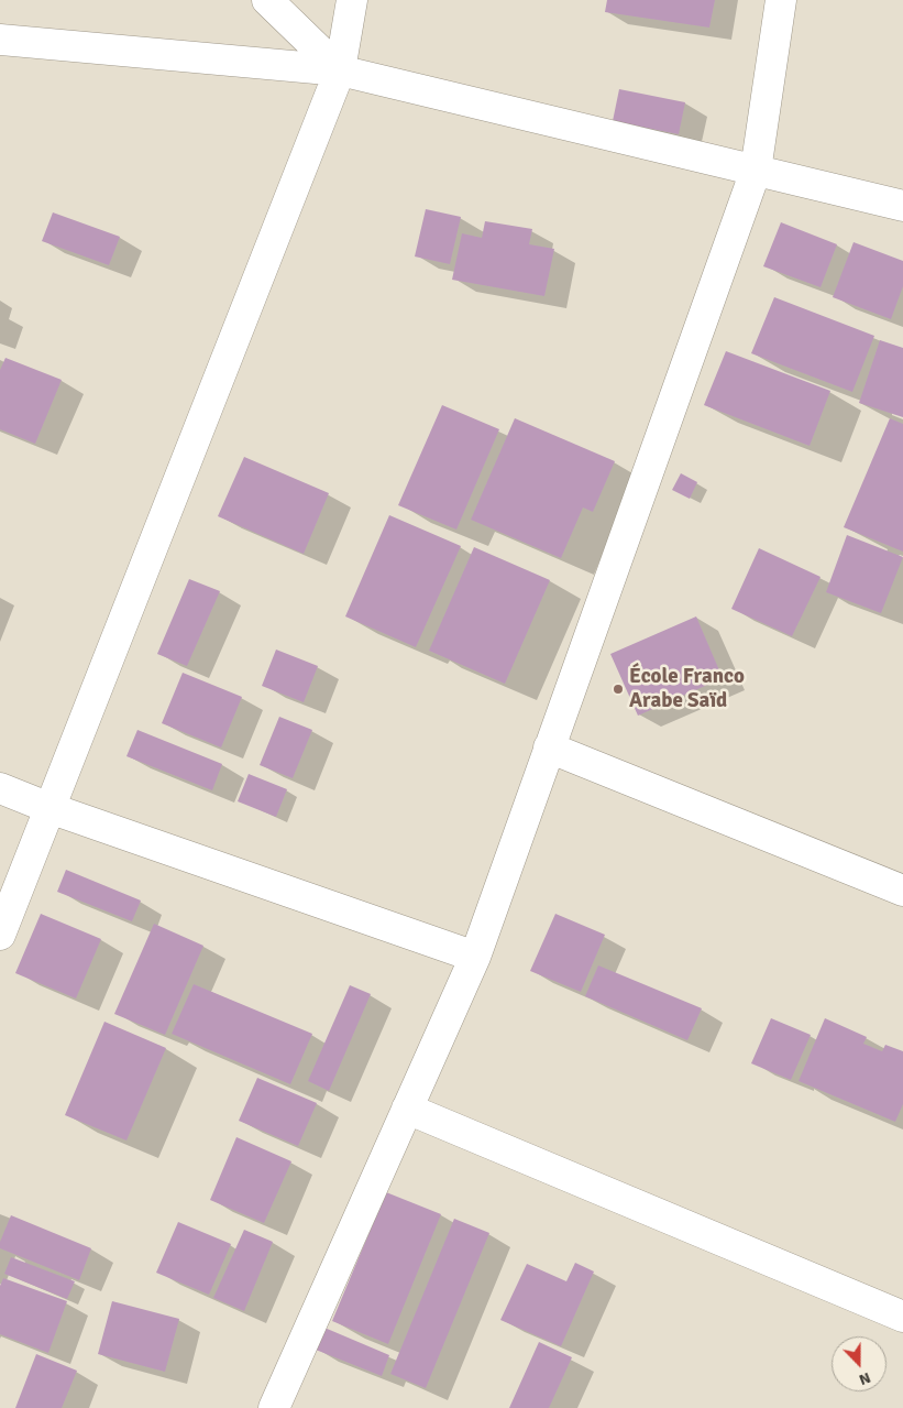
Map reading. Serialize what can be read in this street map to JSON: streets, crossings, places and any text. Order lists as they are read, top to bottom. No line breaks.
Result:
{"places":["École Franco Arabe Saïd"],"north":"bottom"}
